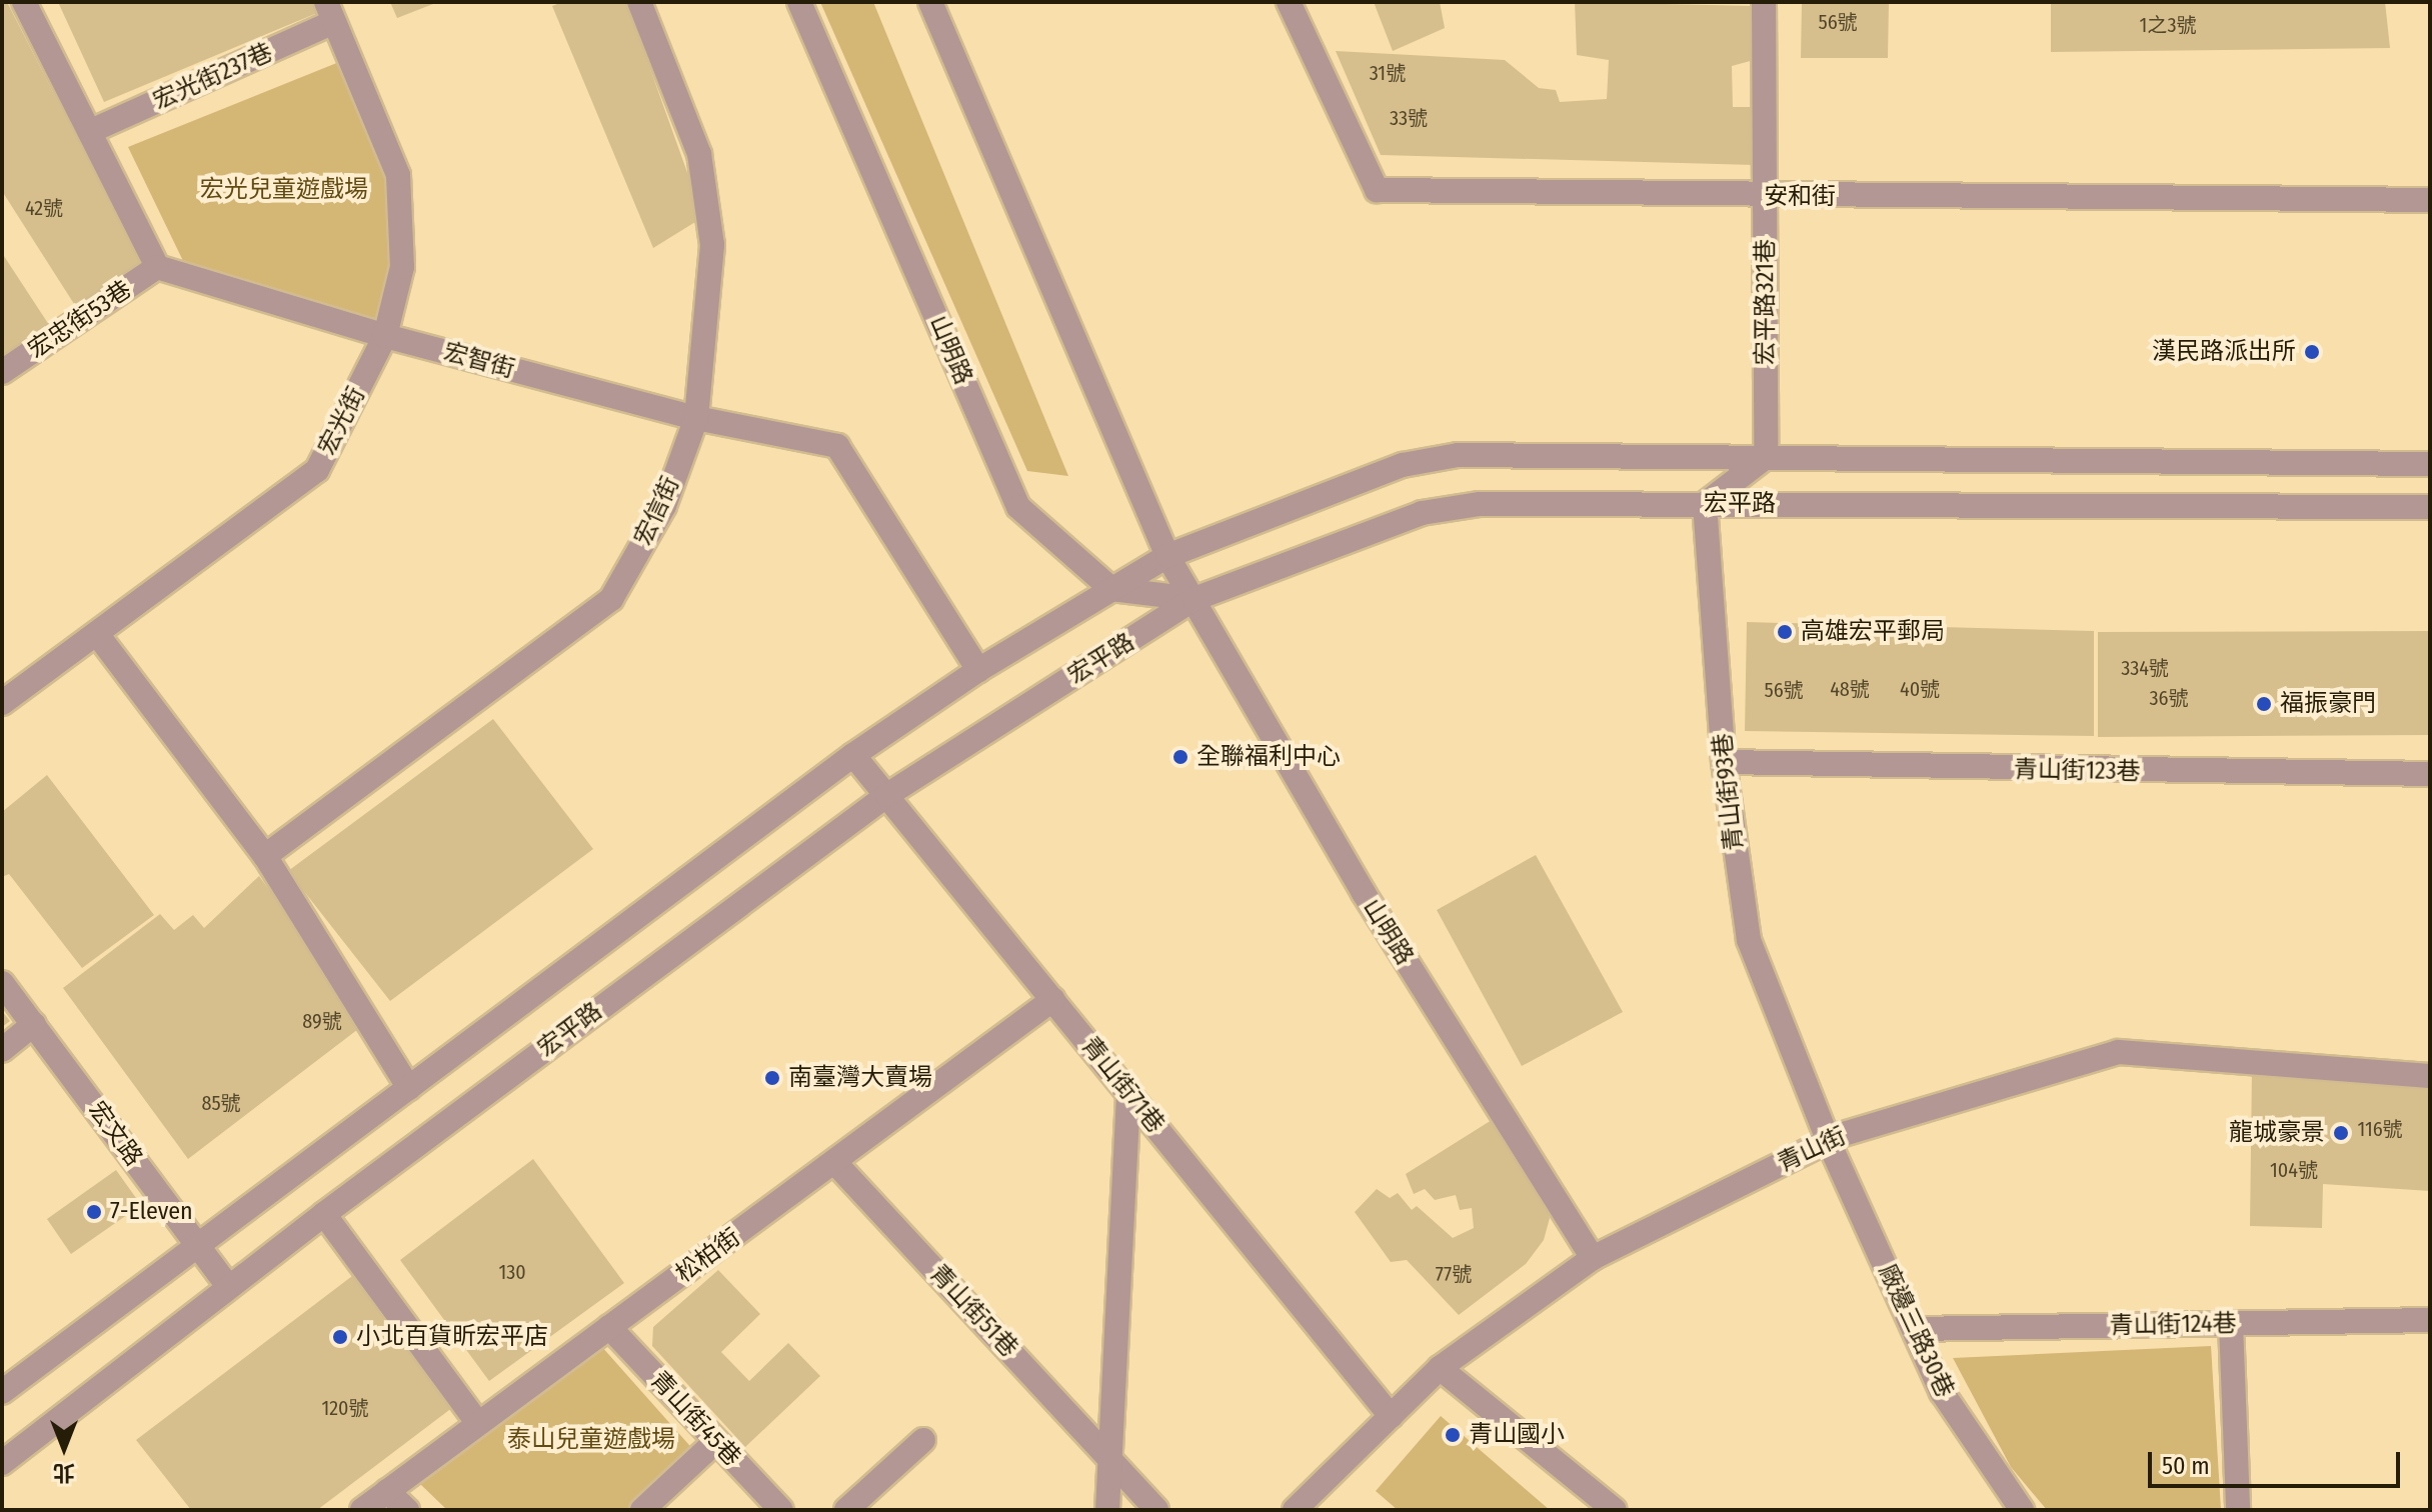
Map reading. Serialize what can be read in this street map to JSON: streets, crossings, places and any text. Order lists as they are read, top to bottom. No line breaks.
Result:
{"streets":{"street":["宏光街237巷","安和街","宏平路321巷","宏忠街53巷","山明路","宏智街","宏光街","宏平路","宏信街","青山街123巷","青山街93巷","青山街71巷","宏文路","青山街","松柏街","青山街51巷","青山街124巷","廠邊三路30巷","青山街45巷"]},"crossings":[["宏光街237巷","宏光街"],["安和街","宏平路321巷"],["宏平路321巷","宏平路"],["宏忠街53巷","宏智街"],["山明路","宏平路"],["山明路","青山街"],["宏智街","宏光街"],["宏智街","宏平路"],["宏智街","宏信街"],["宏平路","青山街93巷"],["宏平路","青山街71巷"],["宏平路","宏文路"],["青山街123巷","青山街93巷"],["青山街93巷","青山街"],["青山街93巷","廠邊三路30巷"],["青山街71巷","青山街"],["青山街71巷","松柏街"],["青山街","廠邊三路30巷"],["松柏街","青山街51巷"],["松柏街","青山街45巷"],["青山街124巷","廠邊三路30巷"]],"parks":["宏光兒童遊戲場","泰山兒童遊戲場"],"places":["漢民路派出所","高雄宏平郵局","福振豪門","全聯福利中心","南臺灣大賣場","龍城豪景","7-Eleven","小北百貨昕宏平店","青山國小"],"house_numbers":["56號","1之3號","31號","33號","42號","334號","48號","40號","56號","36號","89號","85號","116號","104號","130","77號","120號"],"scale_bar":"50 m","north":"bottom"}
